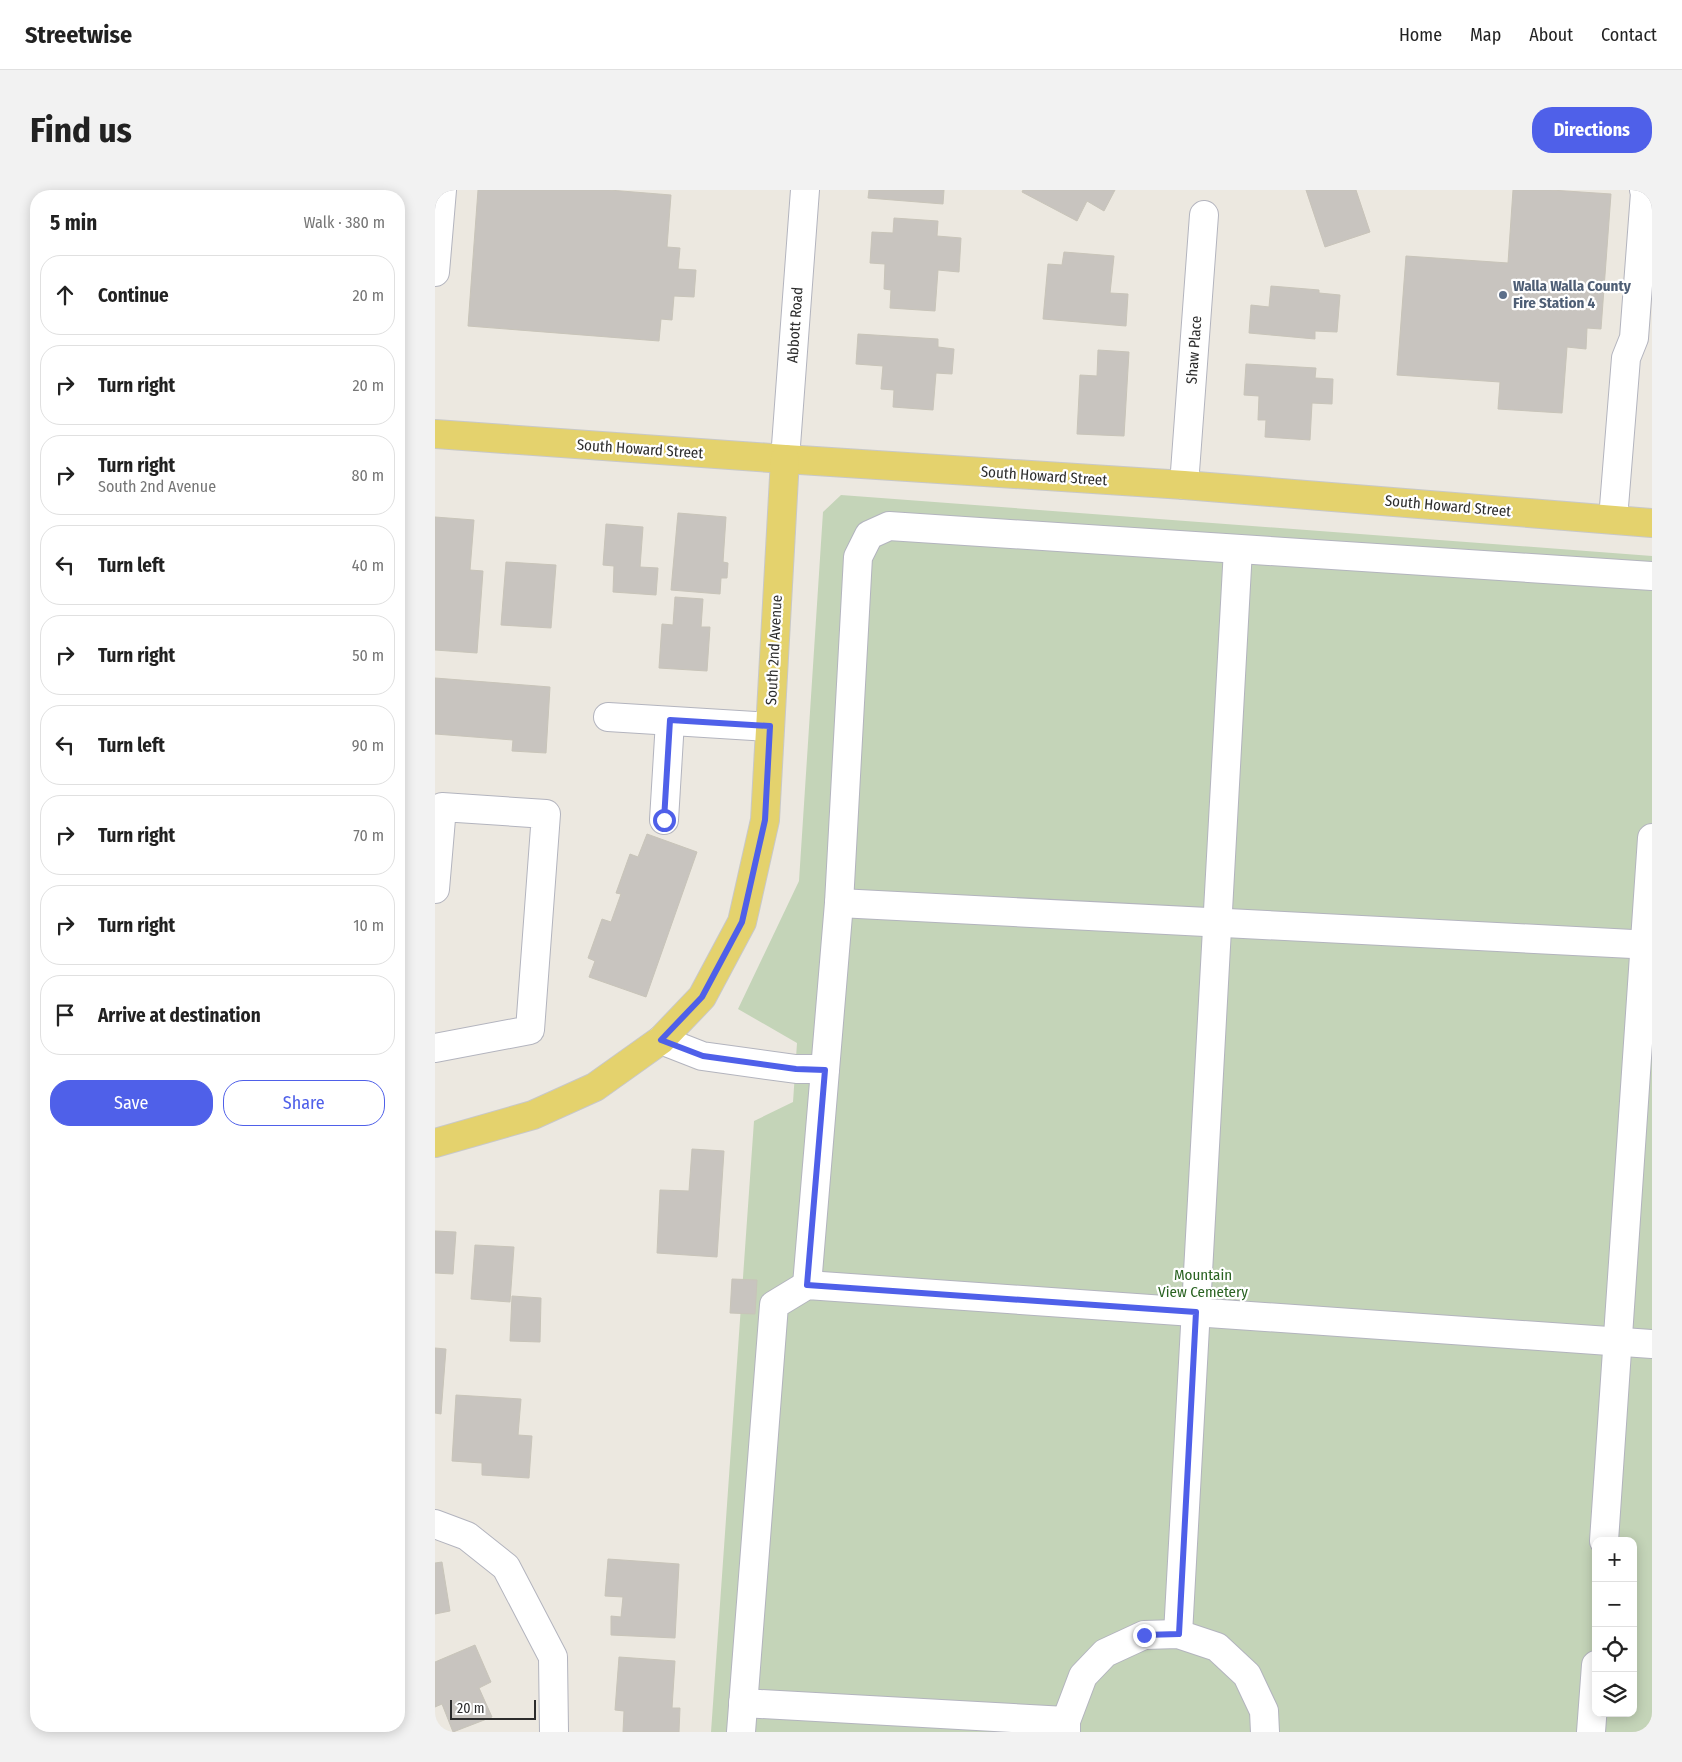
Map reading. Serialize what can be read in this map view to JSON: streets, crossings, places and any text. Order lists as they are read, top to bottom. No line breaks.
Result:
{"streets":{"main road":["South Howard Street","South 2nd Avenue"],"street":["Abbott Road","Shaw Place"]},"crossings":[["Abbott Road","South Howard Street"],["Abbott Road","South 2nd Avenue"],["Shaw Place","South Howard Street"],["South Howard Street","South 2nd Avenue"]],"parks":["Mountain View Cemetery"],"places":["Walla Walla County Fire Station 4"],"scale_bar":"20 m","page":{"header":"Streetwise","nav":["Home","Map","About","Contact"],"buttons":["Directions",["Save","Share"]],"title":"Find us","heading":["5 min","Walk · 380 m"],"list":[["Continue","20 m"],["Turn right","20 m"],["Turn right","South 2nd Avenue","80 m"],["Turn left","40 m"],["Turn right","50 m"],["Turn left","90 m"],["Turn right","70 m"],["Turn right","10 m"],"Arrive at destination"],"map_buttons":["+","−"],"scale":"20 m"}}
